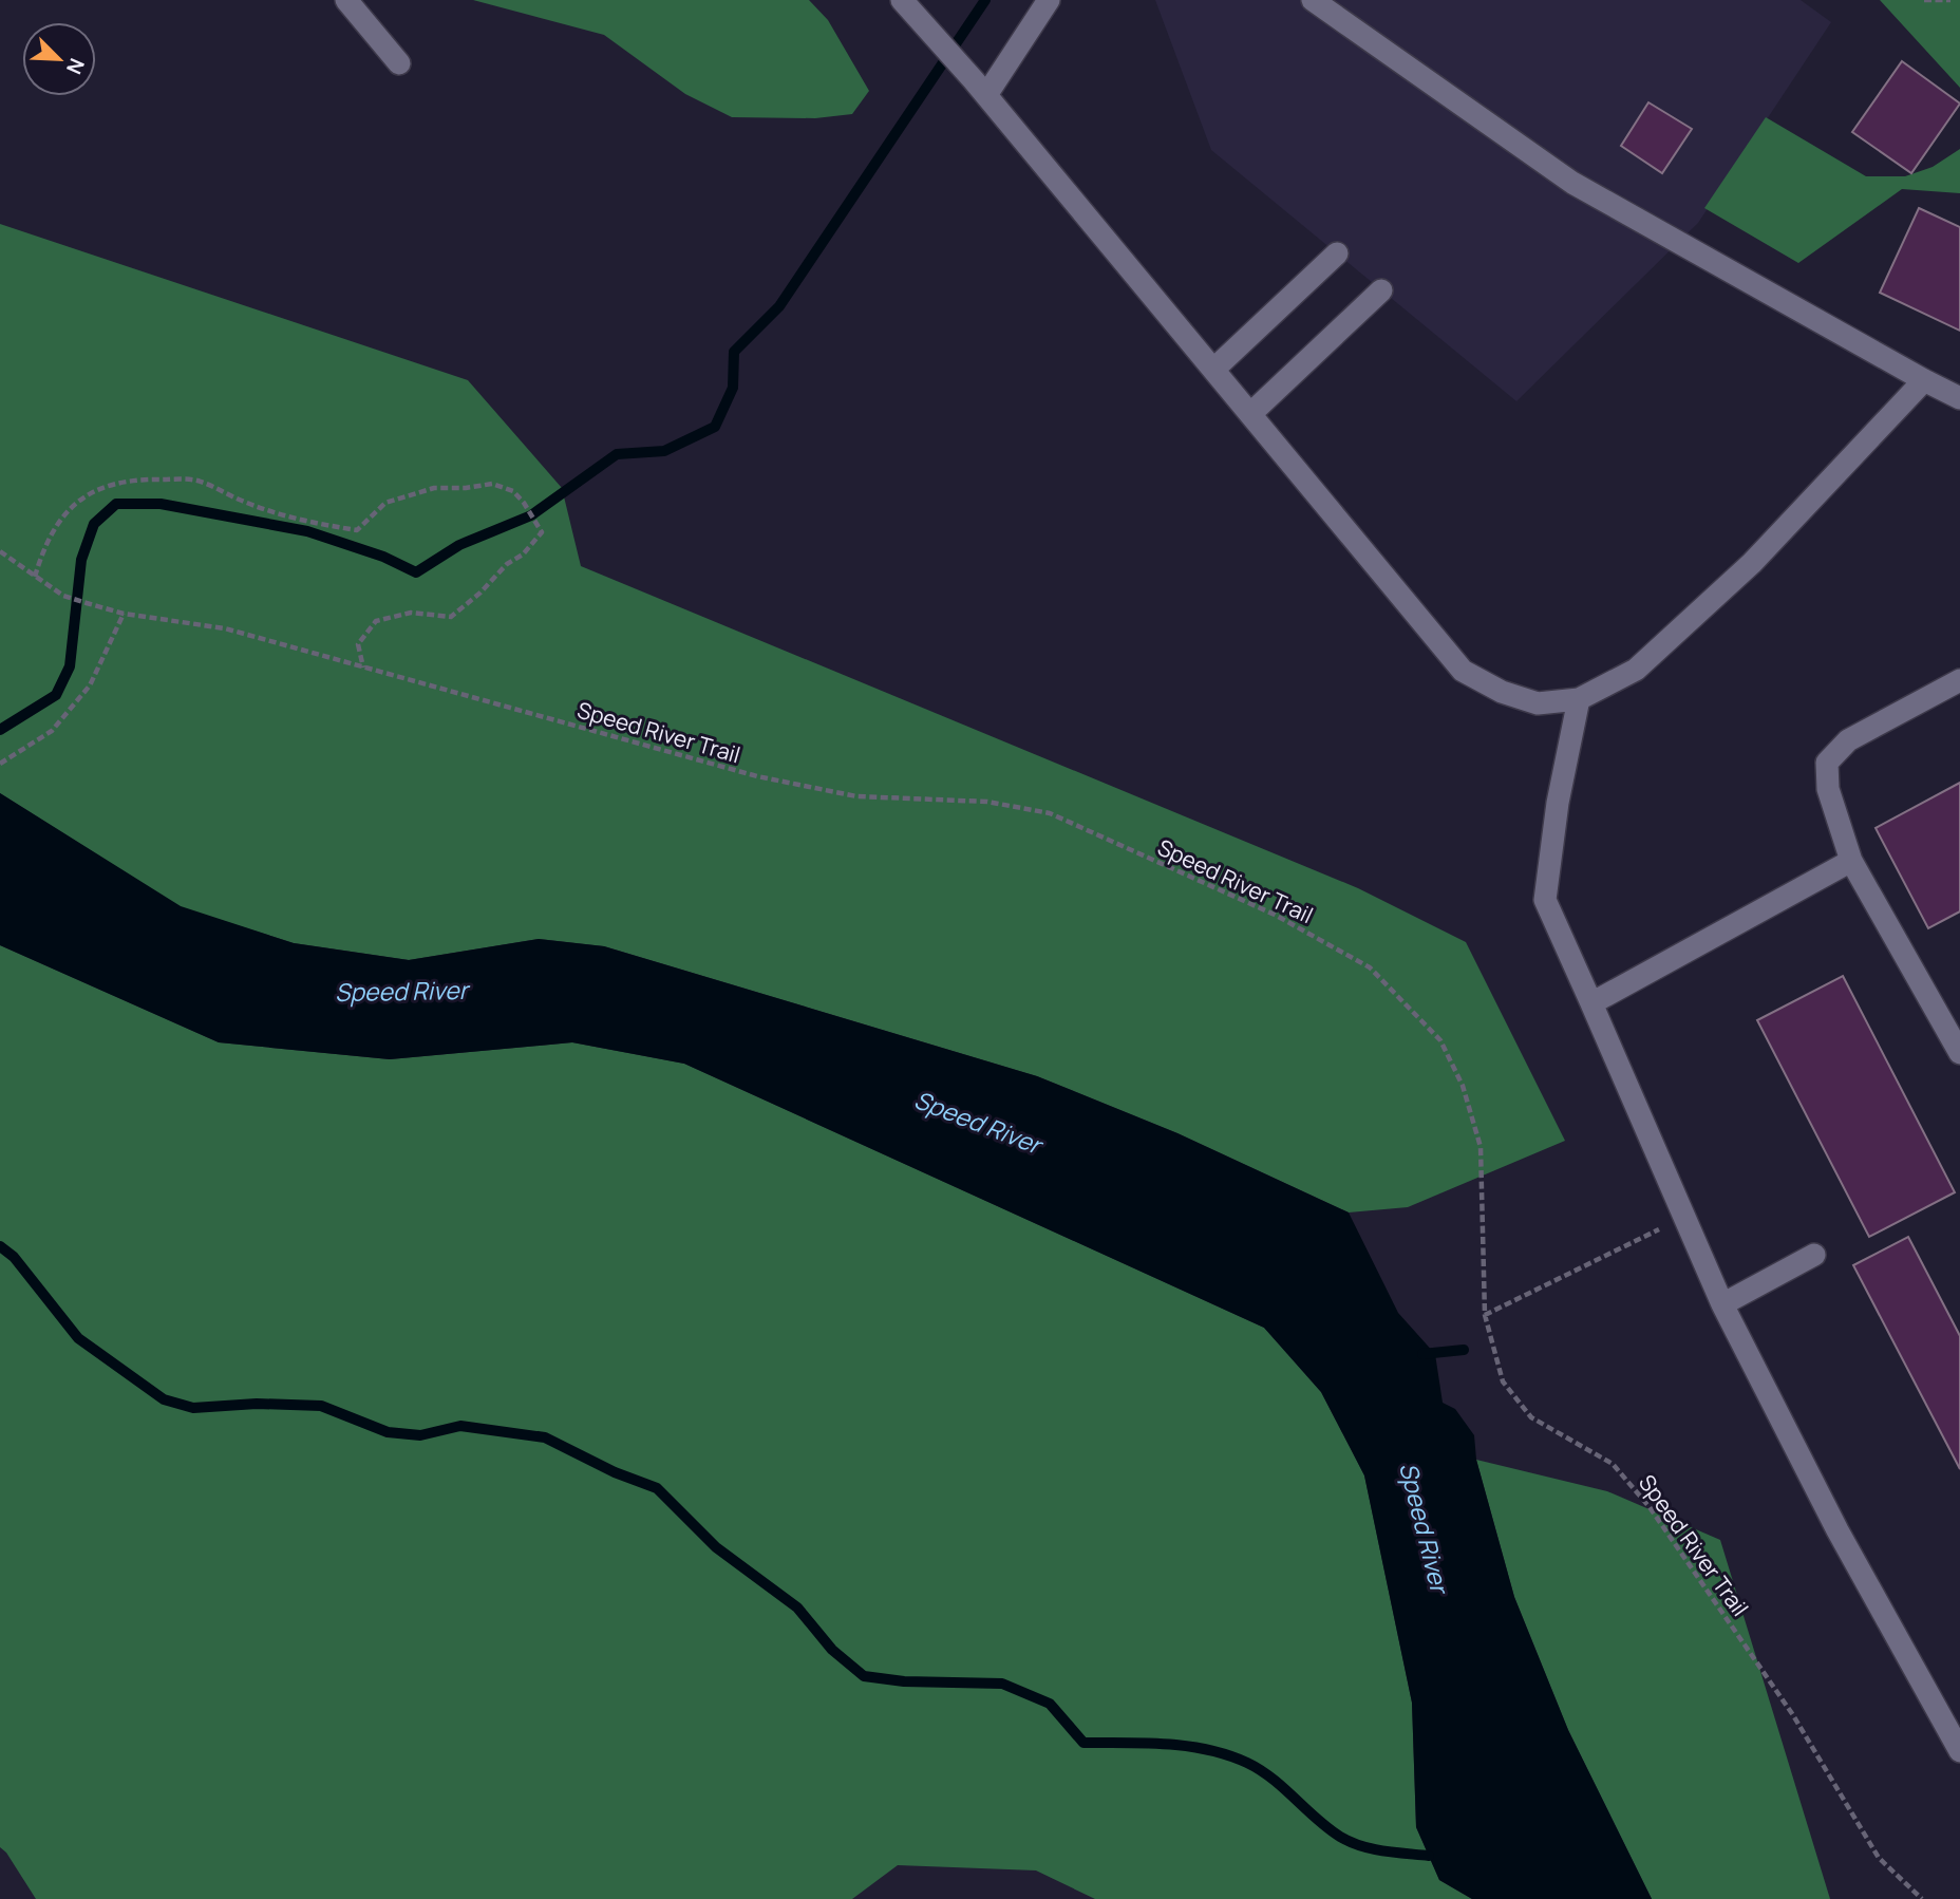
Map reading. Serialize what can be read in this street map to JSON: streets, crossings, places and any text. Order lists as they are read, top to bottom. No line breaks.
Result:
{"streets":{"path":["Speed River Trail"]},"water":["Speed River"],"north":"bottom right"}
